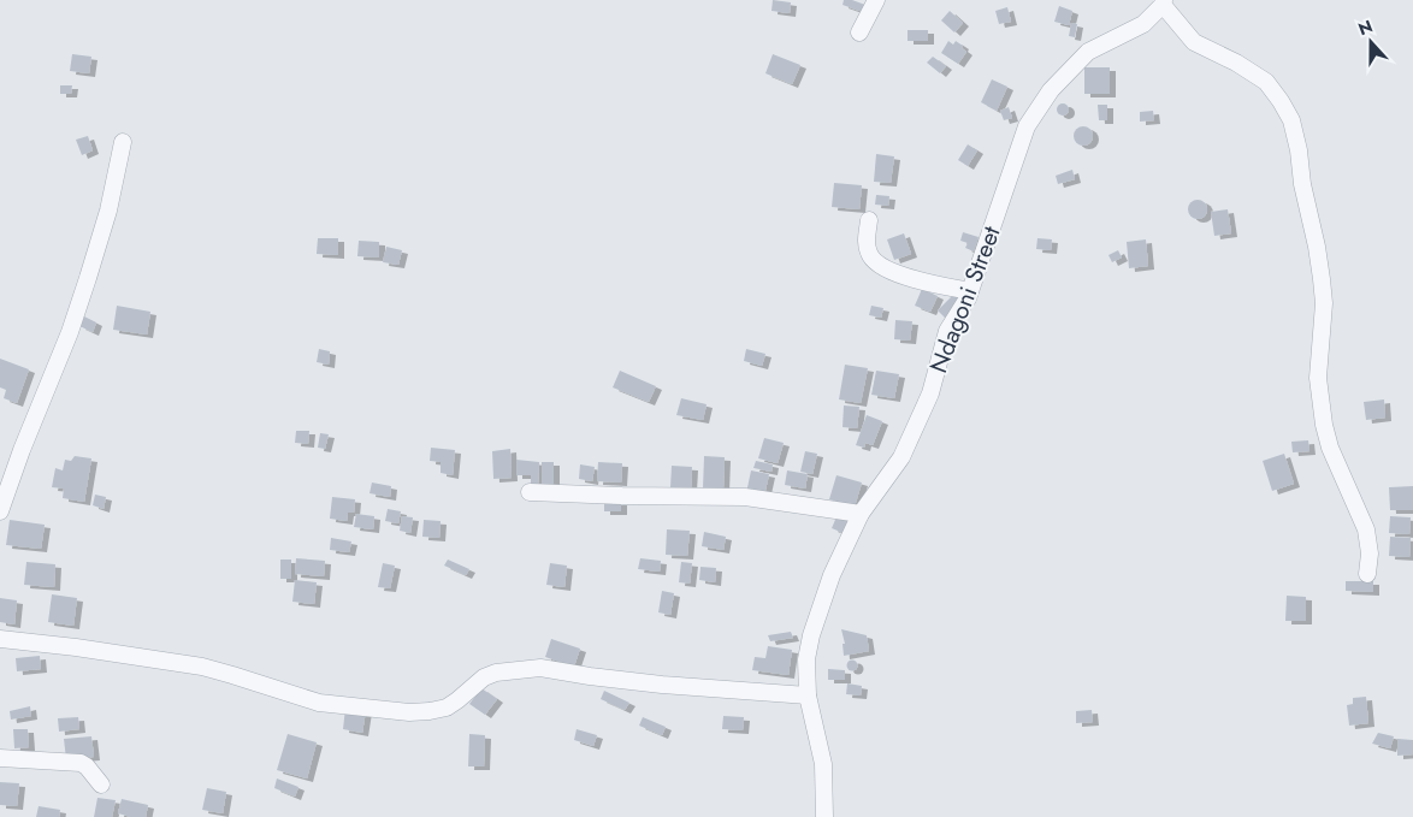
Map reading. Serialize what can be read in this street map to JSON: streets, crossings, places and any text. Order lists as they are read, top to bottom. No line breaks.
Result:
{"streets":{"street":["Ndagoni Street"]},"north":"top"}
